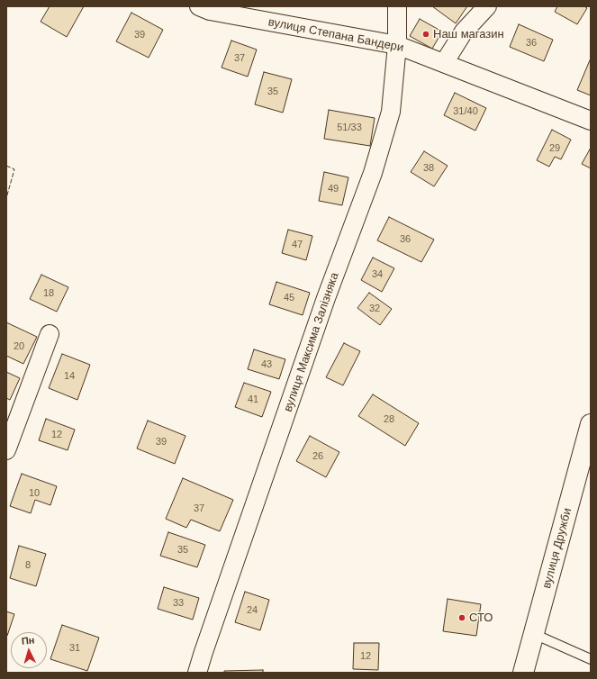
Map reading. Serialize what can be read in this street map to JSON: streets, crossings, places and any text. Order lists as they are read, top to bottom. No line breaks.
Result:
{"streets":{"main road":["вулиця Дружби"],"street":["вулиця Степана Бандери","вулиця Максима Залізняка"]},"crossings":[["вулиця Степана Бандери","вулиця Максима Залізняка"]],"places":["Наш магазин","СТО"],"house_numbers":["39","36","37","35","31/40","51/33","29","38","49","36","47","34","18","45","32","20","43","14","41","28","12","39","26","10","37","35","8","33","24","31","12"],"north":"top"}
